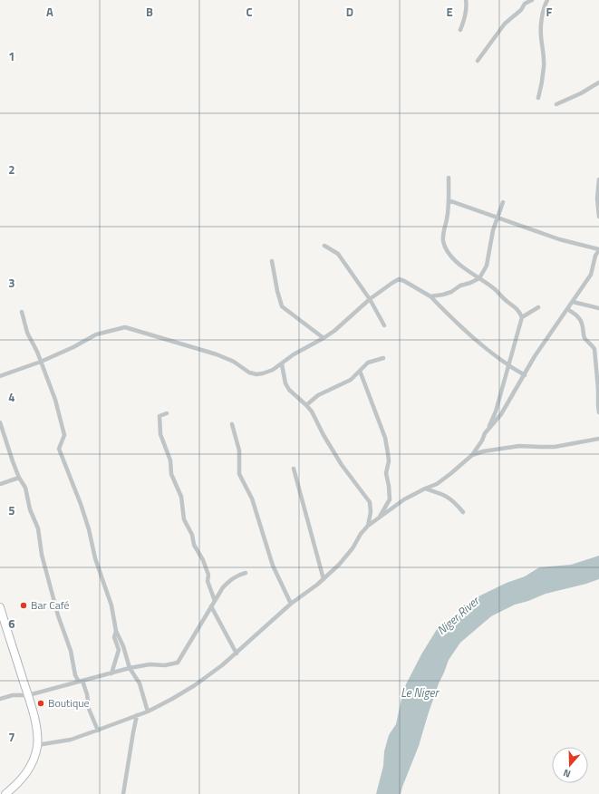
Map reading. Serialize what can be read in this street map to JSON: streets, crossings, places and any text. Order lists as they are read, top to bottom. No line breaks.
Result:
{"water":["Niger River","Le Niger"],"places":["Bar Café","Boutique"],"north":"bottom","grid":{"columns":["A","B","C","D","E","F"],"rows":["1","2","3","4","5","6","7"]}}
